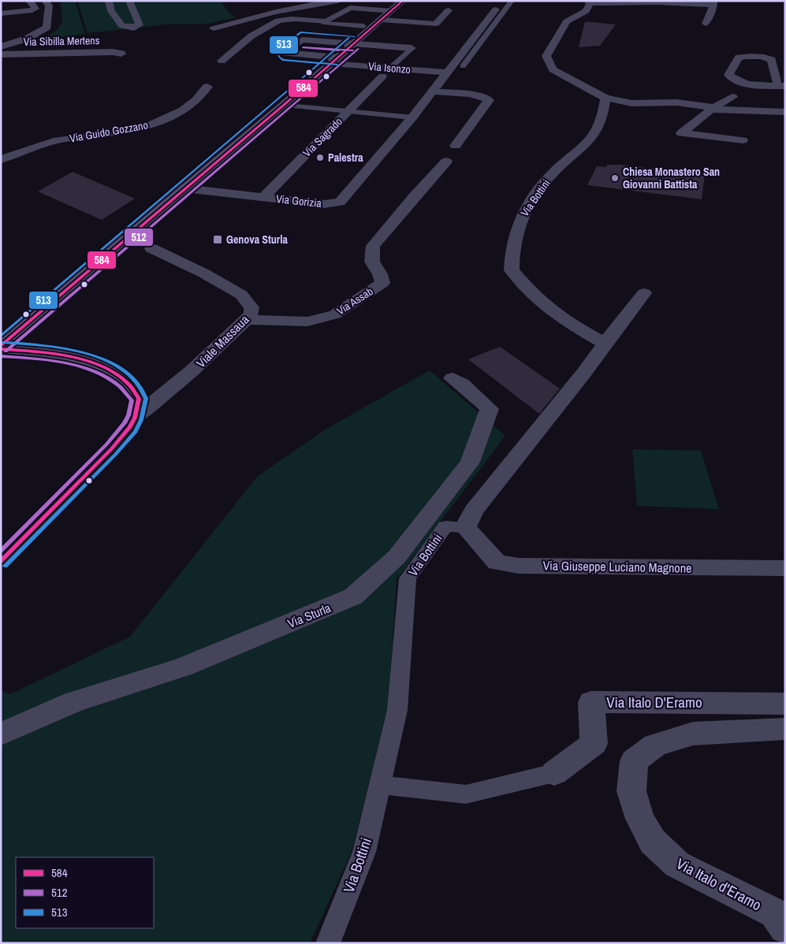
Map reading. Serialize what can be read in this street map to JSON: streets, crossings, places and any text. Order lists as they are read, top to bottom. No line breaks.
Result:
{"streets":{"street":["Via Sibilla Mertens","Via Isonzo","Via Guido Gozzano","Via Sagrado","Via Bottini","Via Gorizia","Via Assab","Viale Massaua","Via Giuseppe Luciano Magnone","Via Sturla","Via Italo D'Eramo","Via Italo d'Eramo"]},"crossings":[["Via Isonzo","Via Sagrado"],["Via Isonzo","Via Gorizia"],["Via Sagrado","Via Gorizia"],["Via Bottini","Via Giuseppe Luciano Magnone"],["Via Assab","Viale Massaua"]],"places":{"other":["Palestra","Chiesa Monastero San Giovanni Battista"],"transit":["Genova Sturla"]},"lines":["transit line 584","transit line 513","transit line 512"],"legend":["584","512","513"]}
